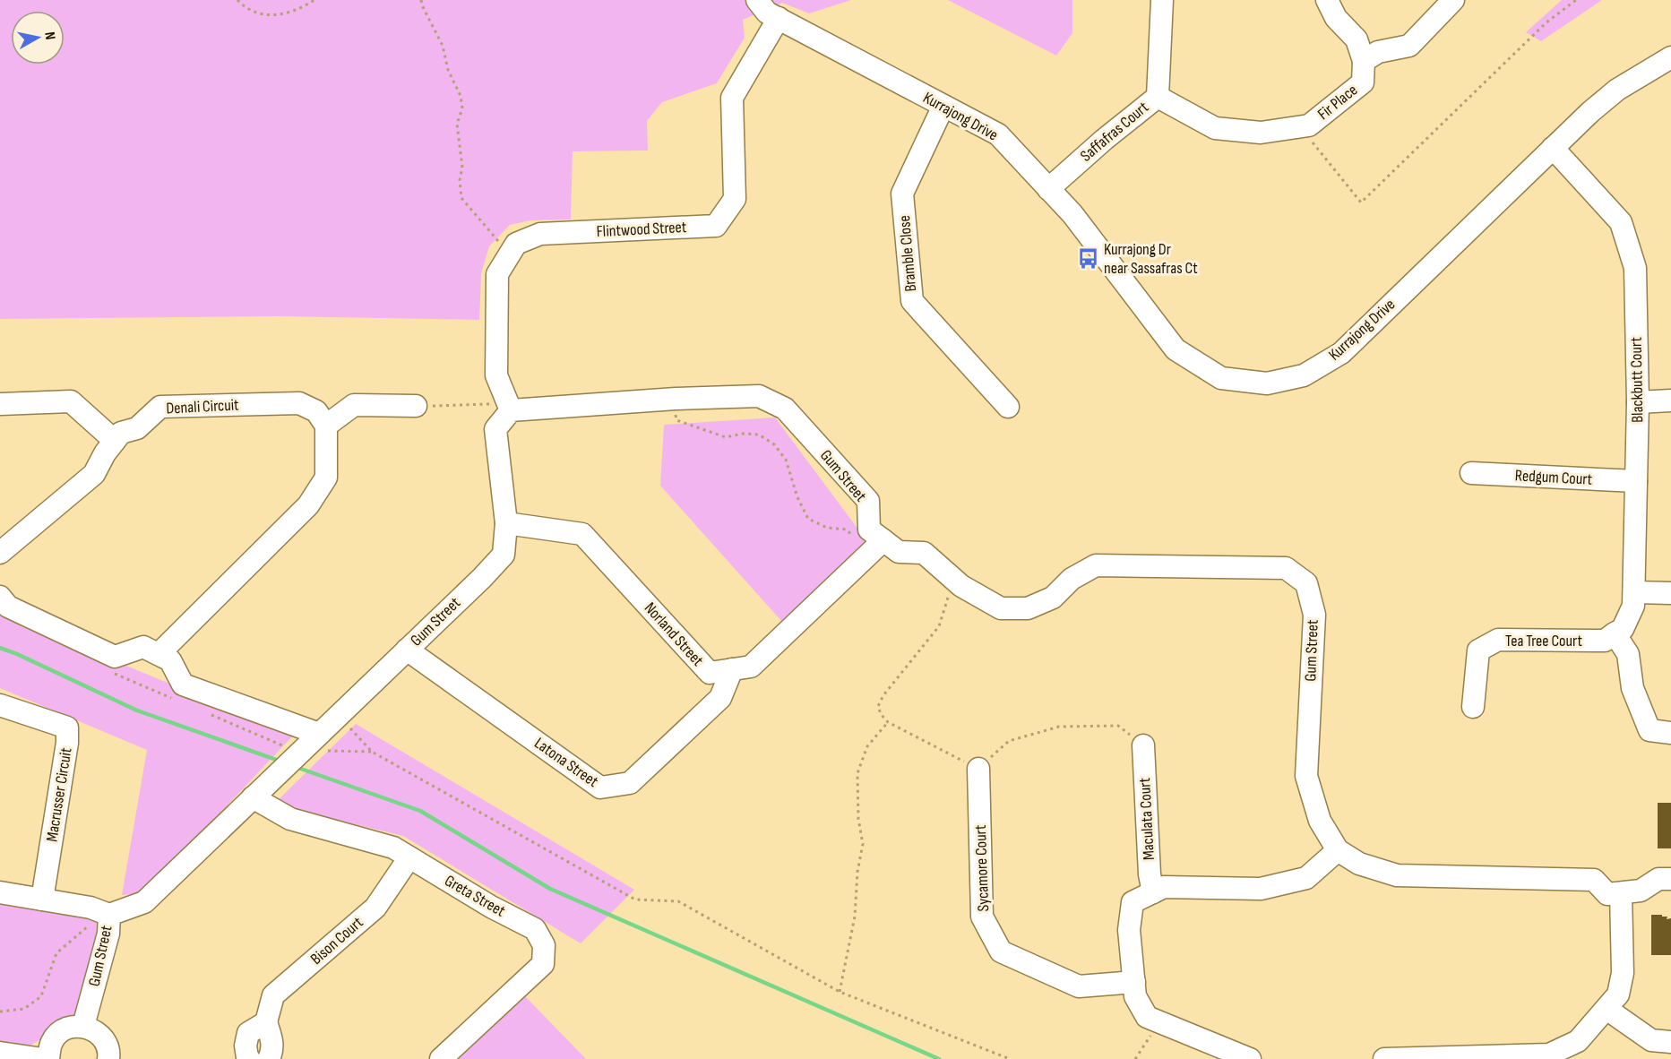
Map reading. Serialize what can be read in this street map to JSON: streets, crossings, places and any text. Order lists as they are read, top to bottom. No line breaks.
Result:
{"streets":{"street":["Fir Place","Kurrajong Drive","Saffafras Court","Flintwood Street","Bramble Close","Blackbutt Court","Denali Circuit","Gum Street","Redgum Court","Norland Street","Tea Tree Court","Latona Street","Macrusser Circuit","Maculata Court","Sycamore Court","Greta Street","Bison Court"]},"crossings":[["Fir Place","Saffafras Court"],["Kurrajong Drive","Saffafras Court"],["Kurrajong Drive","Flintwood Street"],["Kurrajong Drive","Bramble Close"],["Kurrajong Drive","Blackbutt Court"],["Flintwood Street","Gum Street"],["Blackbutt Court","Redgum Court"],["Blackbutt Court","Tea Tree Court"],["Gum Street","Norland Street"],["Gum Street","Latona Street"],["Gum Street","Greta Street"],["Norland Street","Latona Street"],["Greta Street","Bison Court"]],"places":{"bus stop":["Kurrajong Dr near Sassafras Ct"]},"north":"right"}
